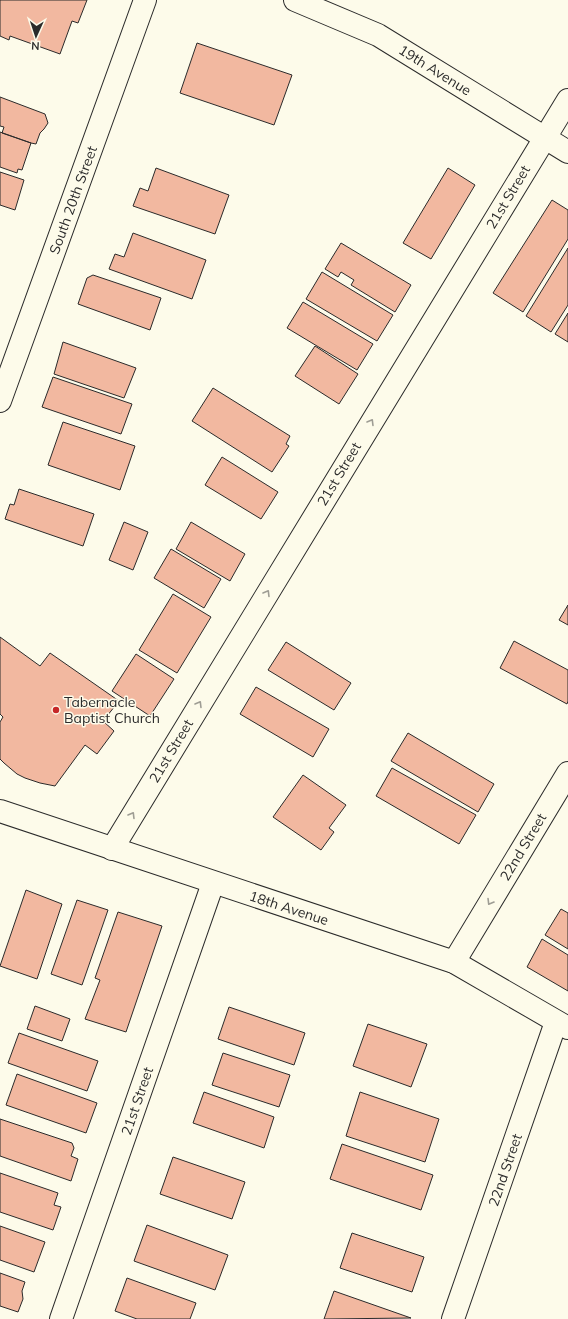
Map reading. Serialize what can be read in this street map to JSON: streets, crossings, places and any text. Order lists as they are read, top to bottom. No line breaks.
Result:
{"streets":{"street":["19th Avenue","21st Street","South 20th Street","22nd Street","18th Avenue"]},"crossings":[["19th Avenue","21st Street"],["21st Street","18th Avenue"],["22nd Street","18th Avenue"]],"one_way":["21st Street","22nd Street"],"places":["Tabernacle Baptist Church"],"north":"bottom"}
